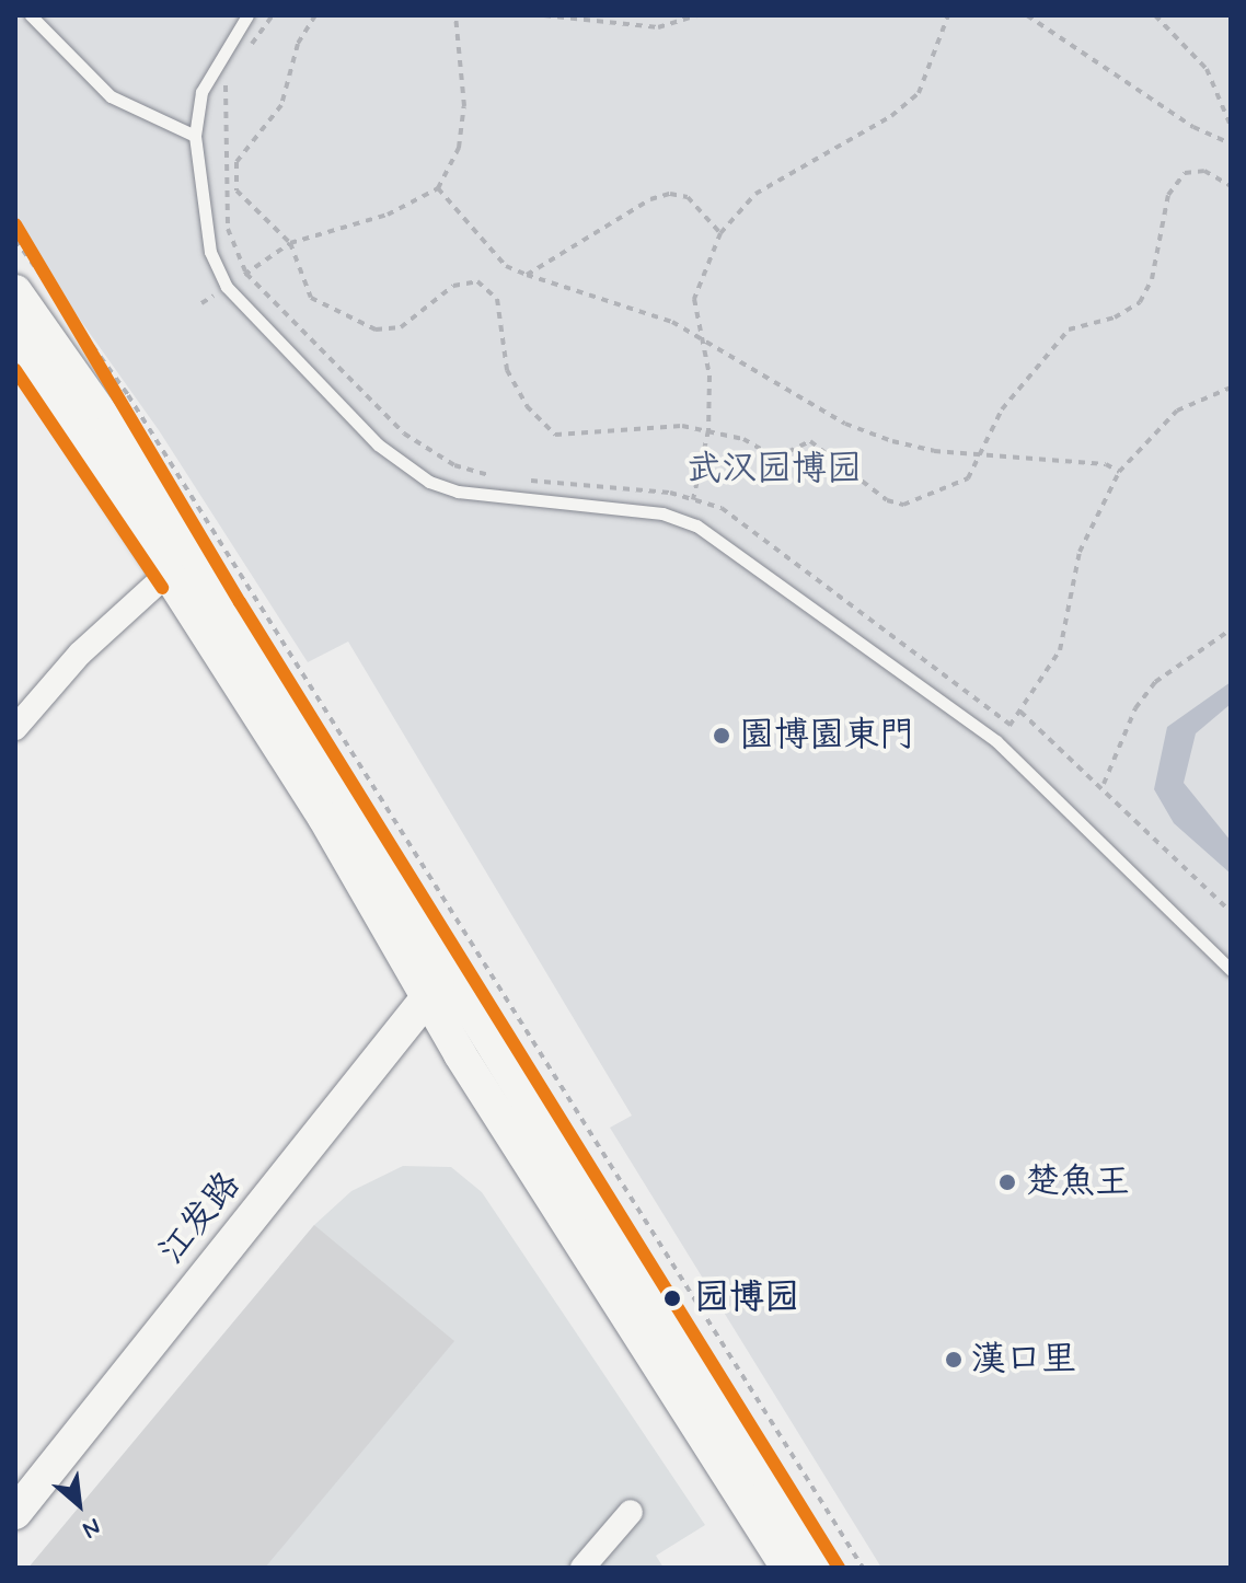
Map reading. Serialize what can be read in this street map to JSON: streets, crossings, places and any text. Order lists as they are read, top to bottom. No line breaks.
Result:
{"streets":{"main road":["江发路"]},"parks":["武汉园博园"],"places":["園博園東門","楚魚王","园博园","漢口里"],"north":"bottom right"}
